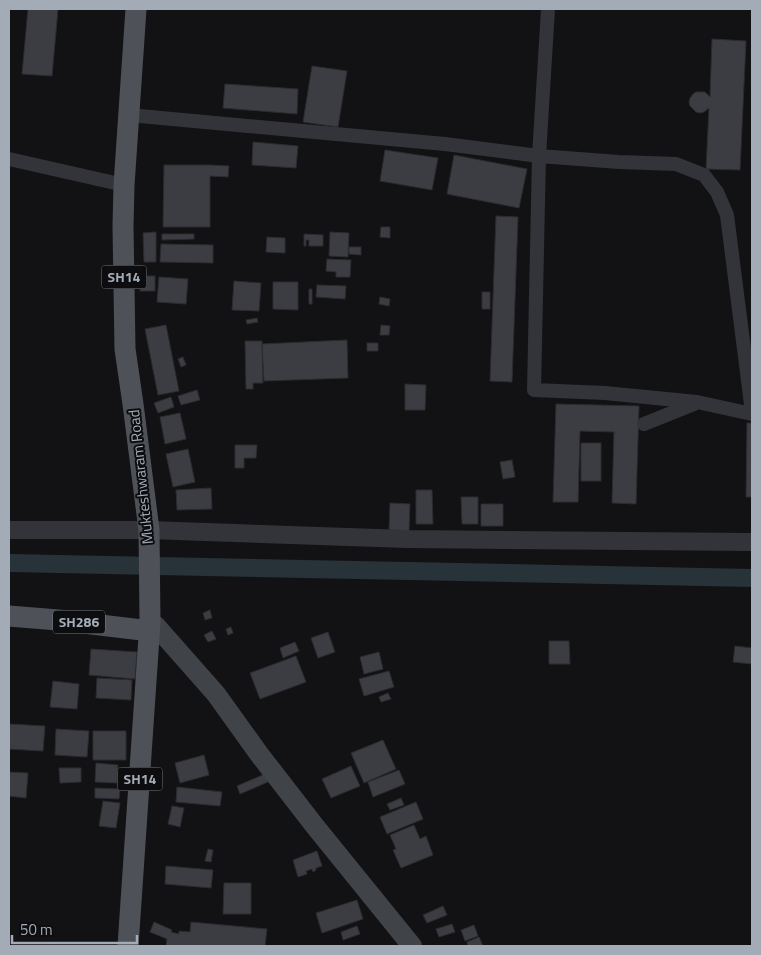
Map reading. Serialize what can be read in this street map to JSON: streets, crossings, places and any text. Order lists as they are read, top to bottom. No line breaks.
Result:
{"streets":{"main road":["SH14","Mukteshwaram Road","SH286"]},"crossings":[["Mukteshwaram Road","SH286"]],"scale_bar":"50 m"}
